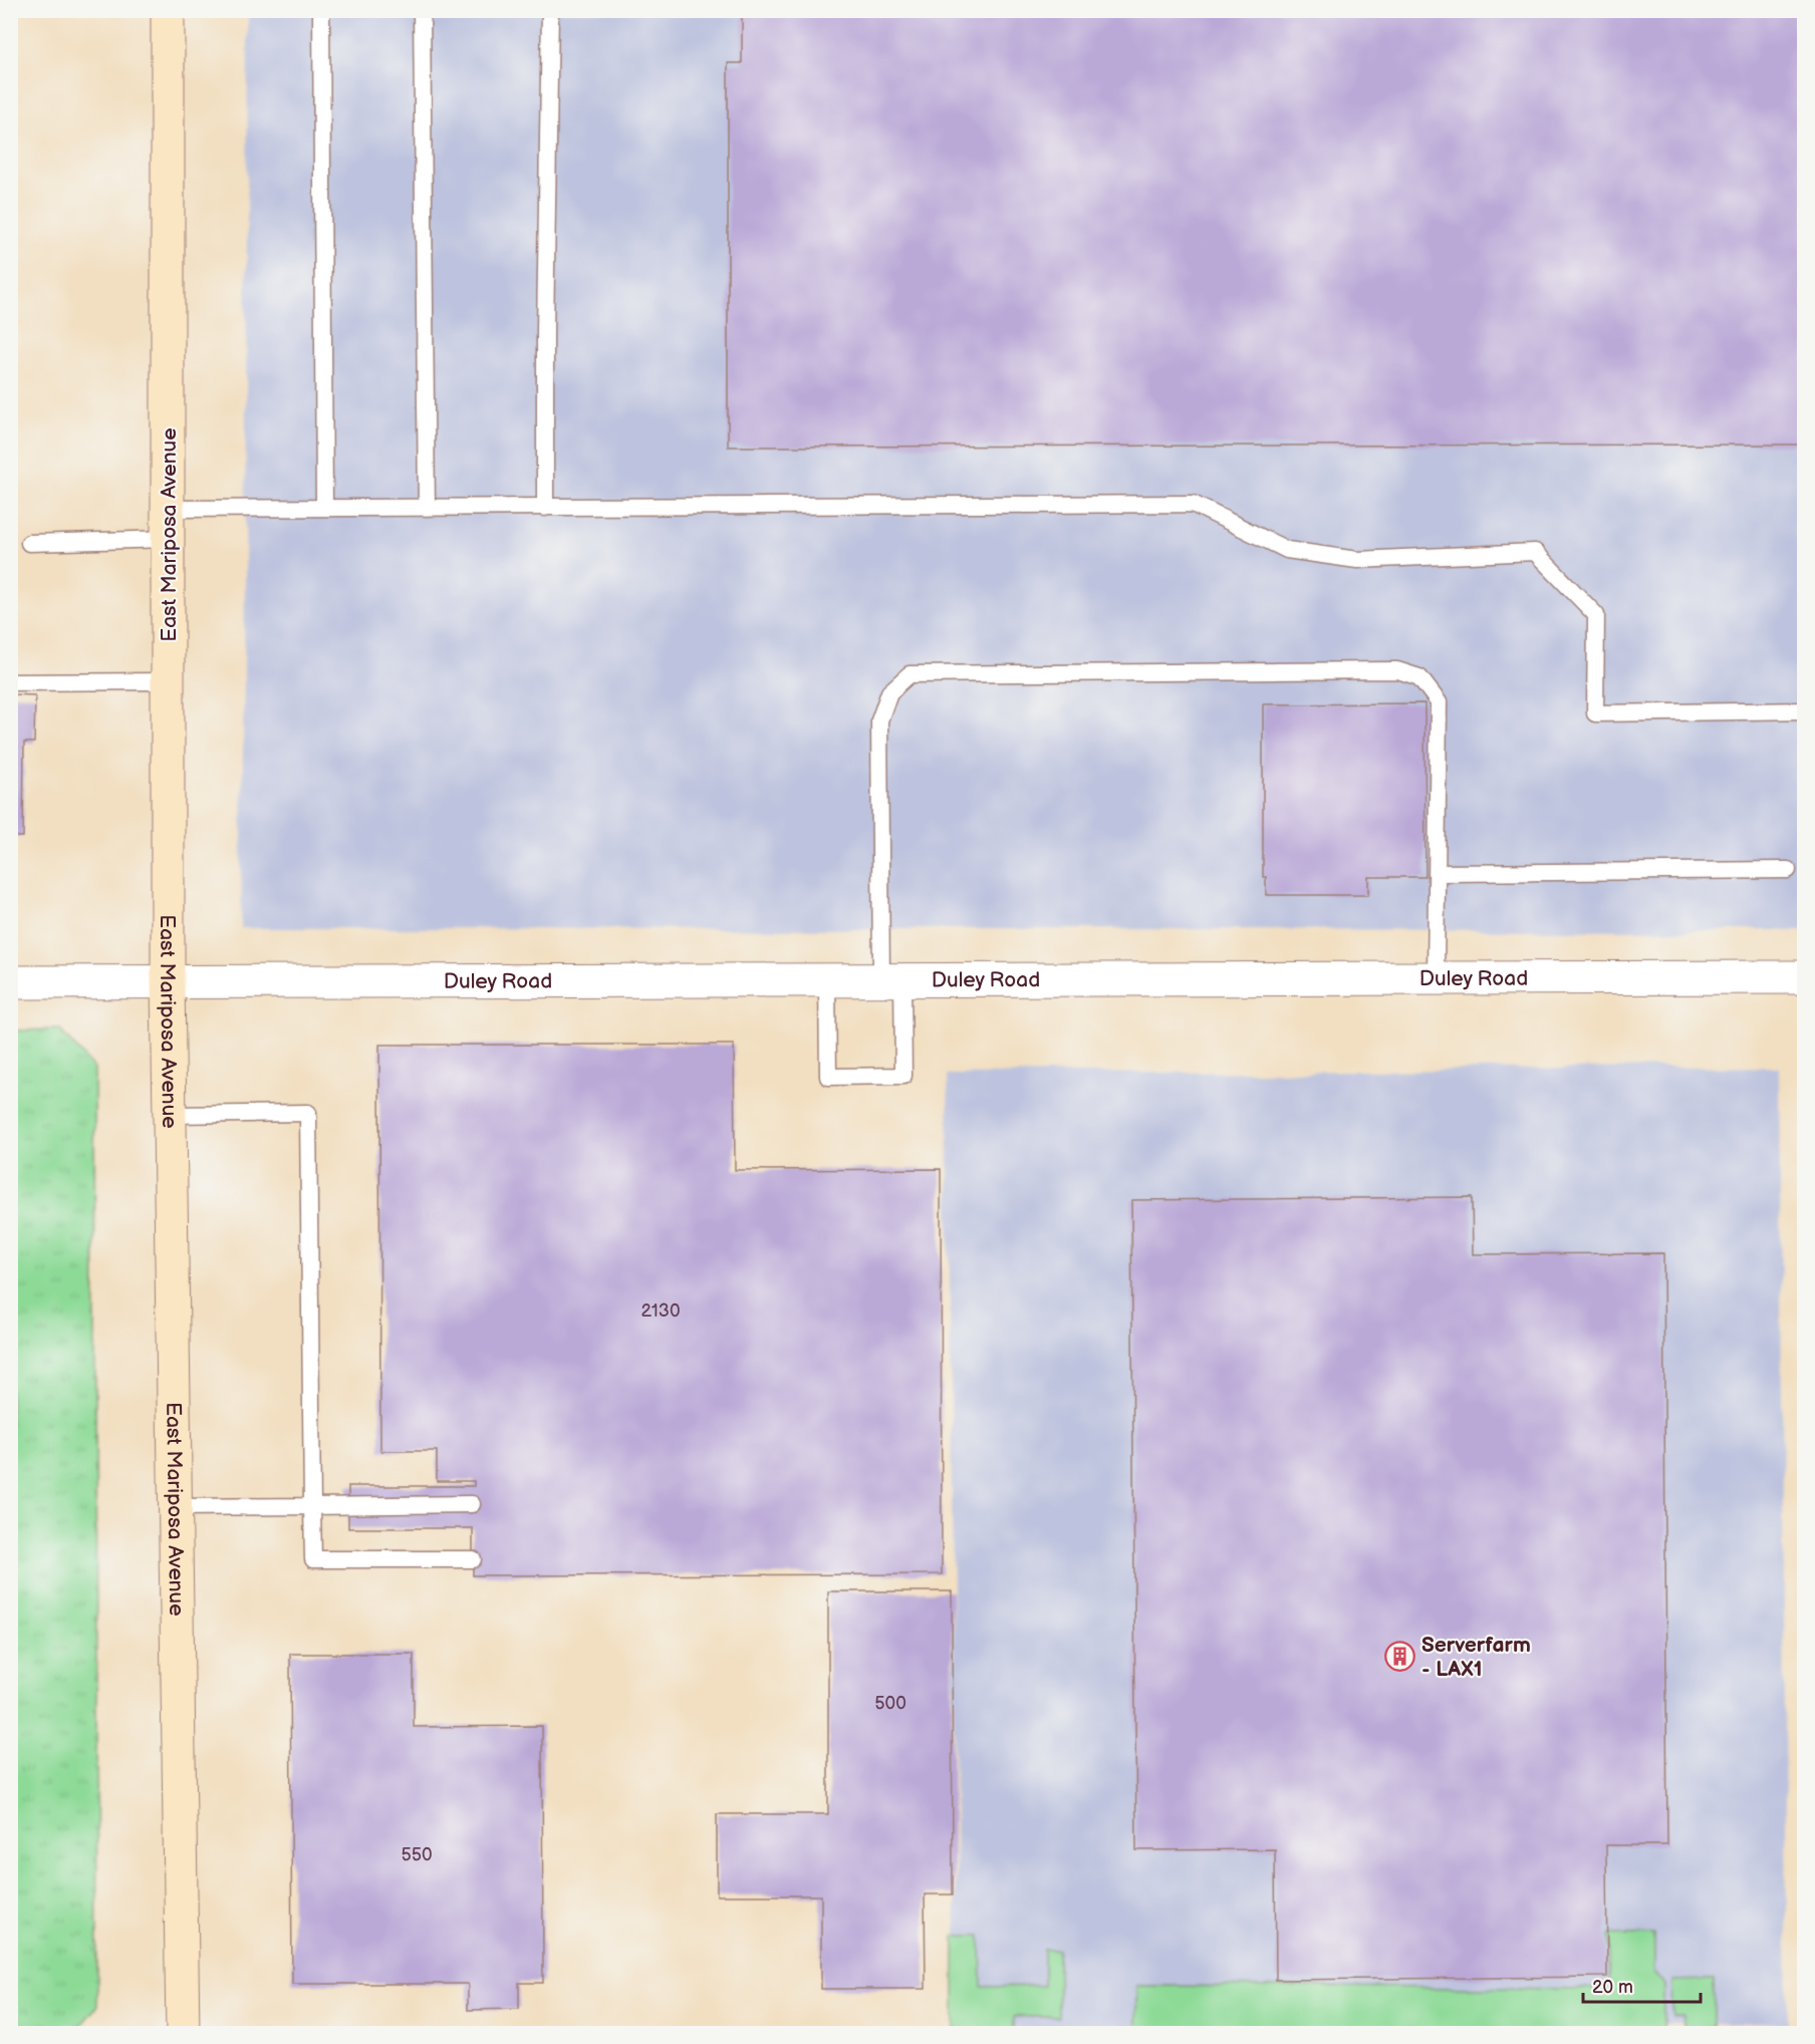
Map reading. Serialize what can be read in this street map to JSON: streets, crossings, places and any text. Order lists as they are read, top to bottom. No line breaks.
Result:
{"streets":{"street":["East Mariposa Avenue","Duley Road"]},"crossings":[["East Mariposa Avenue","Duley Road"]],"places":{"building":["Serverfarm - LAX1"]},"house_numbers":["2130","500","550"],"scale_bar":"20 m"}
